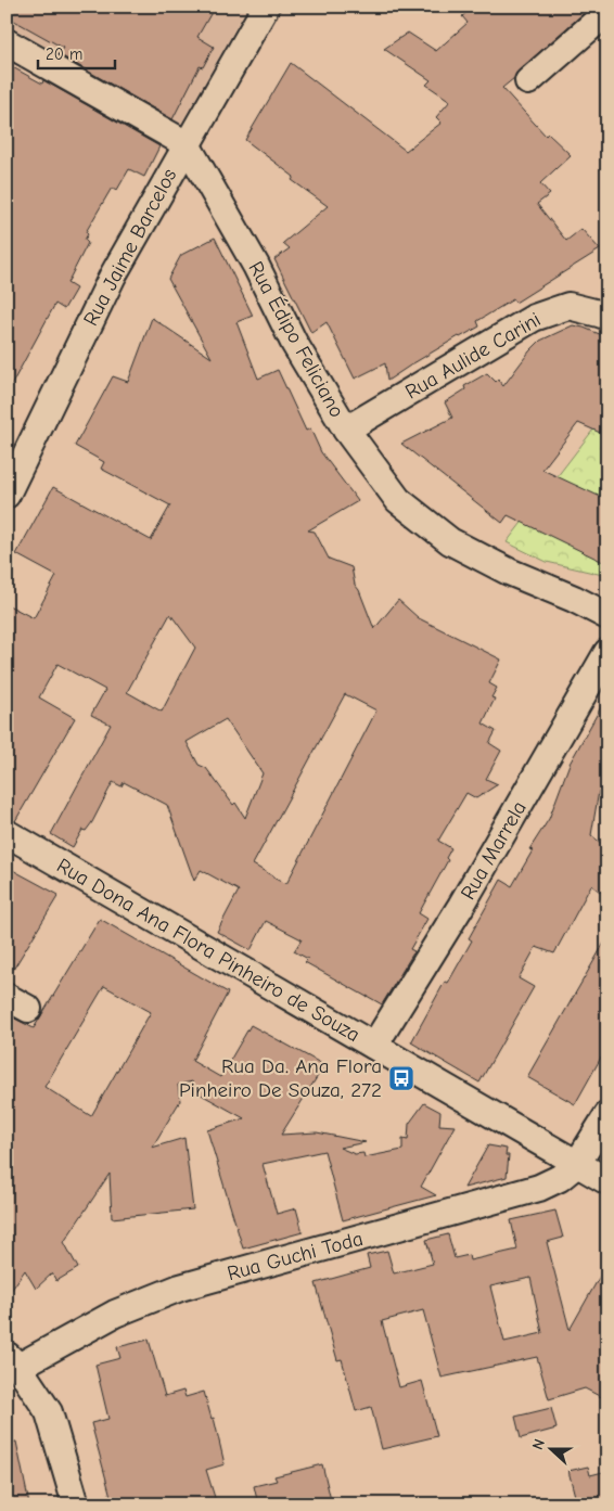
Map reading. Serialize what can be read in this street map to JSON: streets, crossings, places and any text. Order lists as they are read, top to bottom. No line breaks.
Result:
{"streets":{"street":["Rua Jaime Barcelos","Rua Édipo Feliciano","Rua Aulide Carini","Rua Marrela","Rua Dona Ana Flora Pinheiro de Souza","Rua Guchi Toda"]},"crossings":[["Rua Jaime Barcelos","Rua Édipo Feliciano"],["Rua Édipo Feliciano","Rua Aulide Carini"],["Rua Marrela","Rua Dona Ana Flora Pinheiro de Souza"],["Rua Dona Ana Flora Pinheiro de Souza","Rua Guchi Toda"]],"places":{"bus stop":["Rua Da. Ana Flora Pinheiro De Souza, 272"]},"scale_bar":"20 m","north":"left"}
